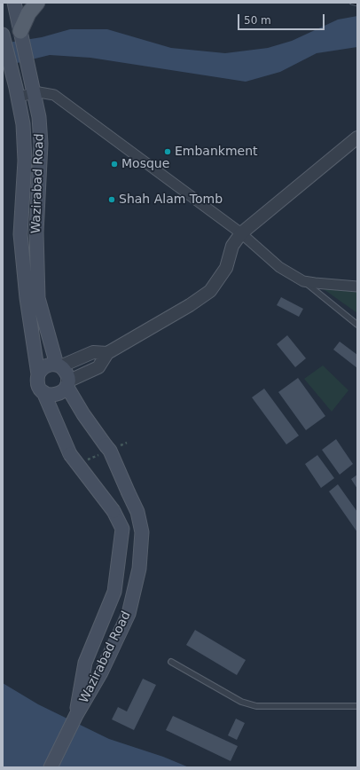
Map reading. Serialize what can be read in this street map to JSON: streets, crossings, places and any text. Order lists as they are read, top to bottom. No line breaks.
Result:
{"streets":{"main road":["Wazirabad Road"]},"places":["Embankment","Mosque","Shah Alam Tomb"],"scale_bar":"50 m"}
